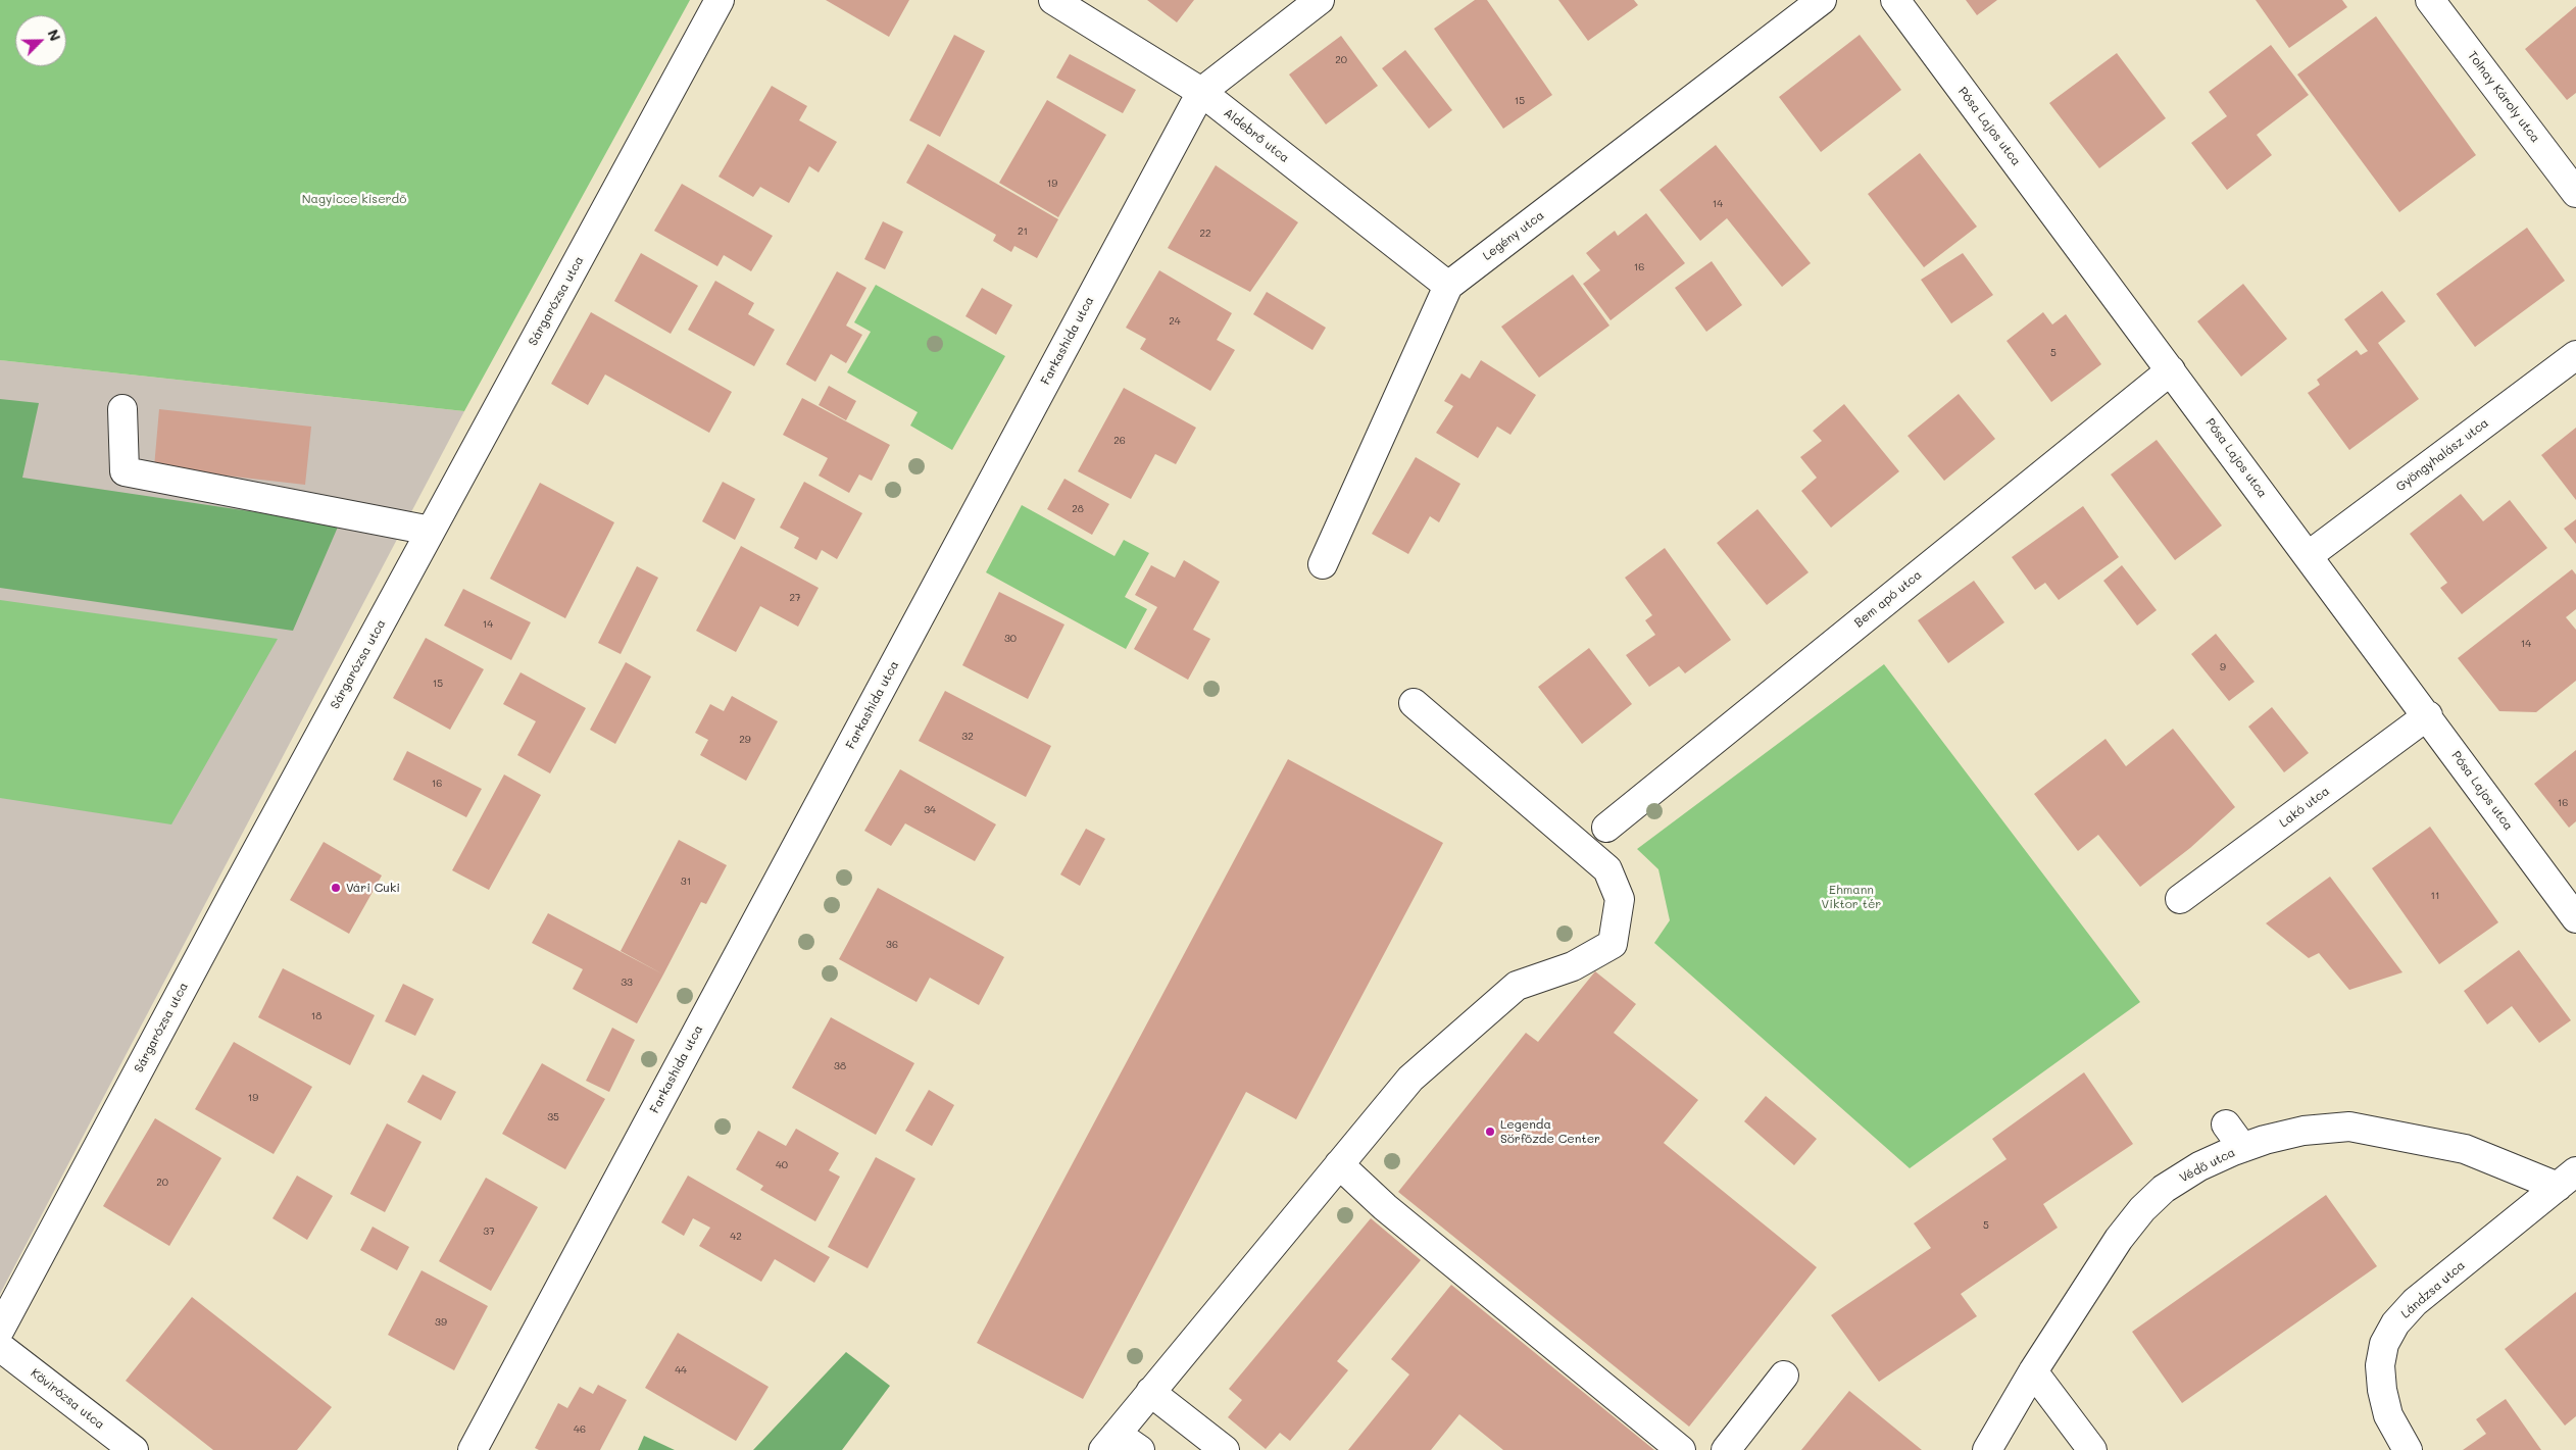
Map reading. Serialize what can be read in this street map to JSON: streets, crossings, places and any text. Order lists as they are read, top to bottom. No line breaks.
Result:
{"streets":{"street":["Tolnay Károly utca","Pósa Lajos utca","Aldebrő utca","Legény utca","Sárgarózsa utca","Farkashida utca","Gyöngyhalász utca","Bem apó utca","Lakó utca","Védő utca","Lándzsa utca","Kövirózsa utca"]},"crossings":[["Pósa Lajos utca","Gyöngyhalász utca"],["Pósa Lajos utca","Bem apó utca"],["Pósa Lajos utca","Lakó utca"],["Aldebrő utca","Legény utca"],["Aldebrő utca","Farkashida utca"],["Védő utca","Lándzsa utca"]],"parks":["Nagyicce kiserdő","Ehmann Viktor tér"],"places":["Vári Cuki","Legenda Sörfőzde Center"],"house_numbers":["20","15","19","14","21","22","16","24","5","26","28","27","14","30","14","9","15","32","29","16","16","34","31","11","36","33","18","38","19","35","40","20","5","37","42","39","44","46"],"north":"top right"}
